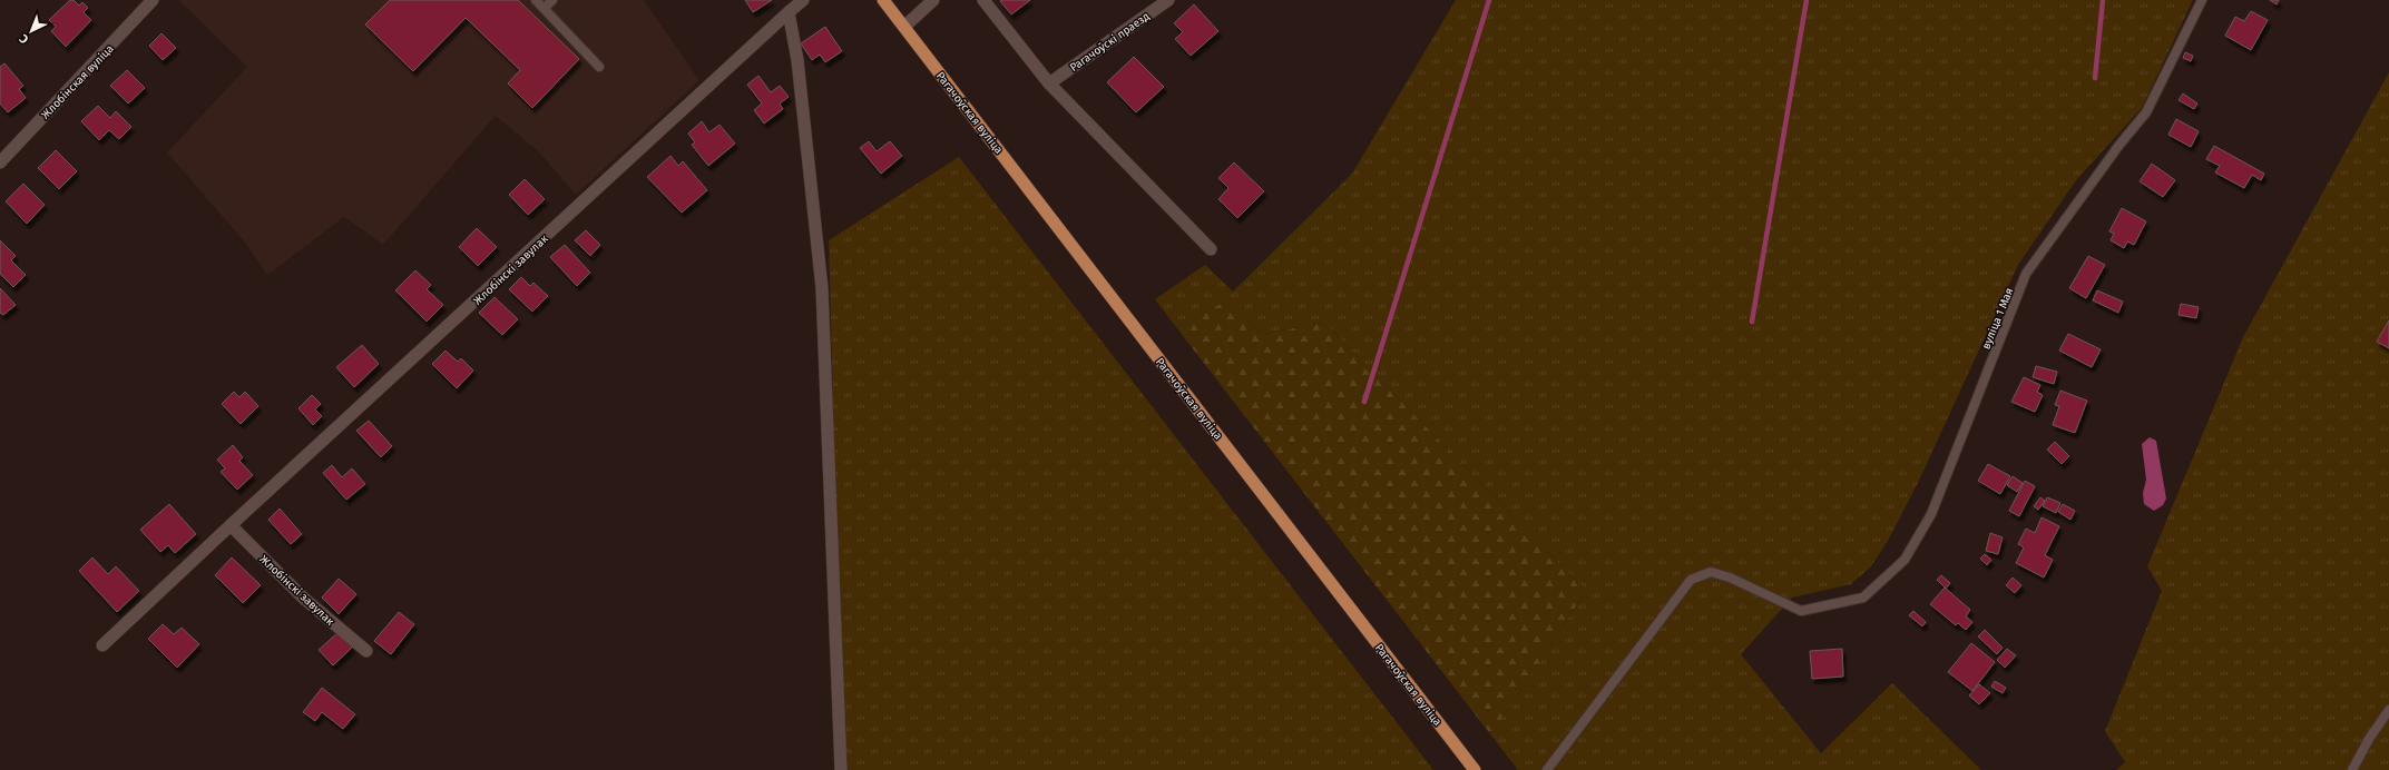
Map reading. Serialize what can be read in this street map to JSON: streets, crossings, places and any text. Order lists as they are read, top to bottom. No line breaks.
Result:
{"streets":{"main road":["Рагачоўская вуліца"],"street":["Рагачоўскі праезд","Жлобінская вуліца","Жлобінскі завулак"],"lane":["вуліца 1 Мая"]},"north":"bottom left"}
